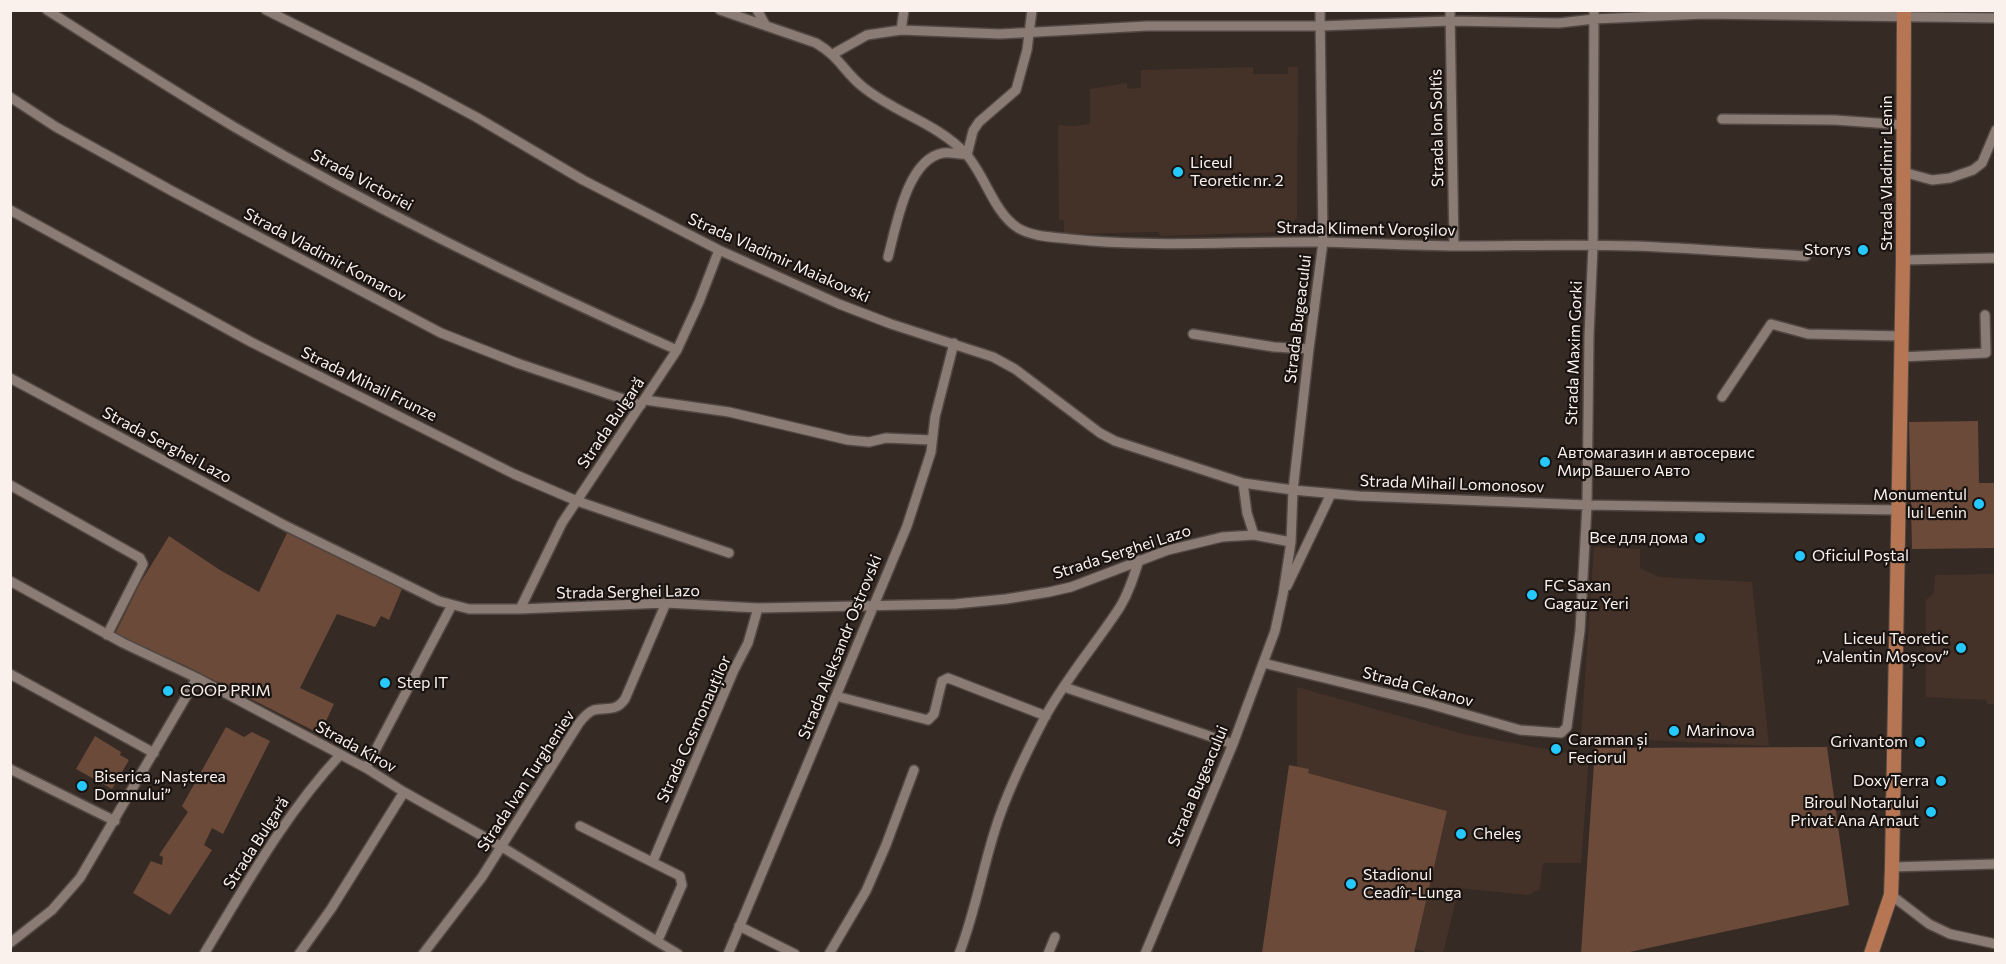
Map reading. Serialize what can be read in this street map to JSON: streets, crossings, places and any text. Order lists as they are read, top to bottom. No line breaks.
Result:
{"streets":{"main road":["Strada Vladimir Lenin"],"street":["Strada Ion Soltîs","Strada Victoriei","Strada Kliment Voroșilov","Strada Vladimir Komarov","Strada Vladimir Maiakovski","Strada Bugeacului","Strada Maxim Gorki","Strada Mihail Frunze","Strada Bulgară","Strada Serghei Lazo","Strada Mihail Lomonosov","Strada Aleksandr Ostrovski","Strada Cekanov","Strada Cosmonauților","Strada Kirov","Strada Ivan Turgheniev"]},"crossings":[["Strada Ion Soltîs","Strada Kliment Voroșilov"],["Strada Vladimir Lenin","Strada Mihail Lomonosov"],["Strada Victoriei","Strada Bulgară"],["Strada Kliment Voroșilov","Strada Bugeacului"],["Strada Kliment Voroșilov","Strada Maxim Gorki"],["Strada Vladimir Komarov","Strada Bulgară"],["Strada Vladimir Komarov","Strada Aleksandr Ostrovski"],["Strada Vladimir Maiakovski","Strada Bugeacului"],["Strada Vladimir Maiakovski","Strada Bulgară"],["Strada Vladimir Maiakovski","Strada Mihail Lomonosov"],["Strada Vladimir Maiakovski","Strada Aleksandr Ostrovski"],["Strada Bugeacului","Strada Serghei Lazo"],["Strada Bugeacului","Strada Mihail Lomonosov"],["Strada Bugeacului","Strada Cekanov"],["Strada Maxim Gorki","Strada Mihail Lomonosov"],["Strada Maxim Gorki","Strada Cekanov"],["Strada Mihail Frunze","Strada Bulgară"],["Strada Bulgară","Strada Serghei Lazo"],["Strada Bulgară","Strada Kirov"],["Strada Serghei Lazo","Strada Aleksandr Ostrovski"],["Strada Serghei Lazo","Strada Cosmonauților"],["Strada Serghei Lazo","Strada Ivan Turgheniev"],["Strada Kirov","Strada Ivan Turgheniev"]],"places":["Liceul Teoretic nr. 2","Storys","Автомагазин и автосервис Мир Вашего Авто","Monumentul lui Lenin","Все для дома","Oficiul Poștal","FC Saxan Gagauz Yeri","Liceul Teoretic „Valentin Moșcov”","Step IT","COOP PRIM","Marinova","Grivantom","Caraman și Feciorul","DoxyTerra","Biserica „Nașterea Domnului”","Biroul Notarului Privat Ana Arnaut","Cheleş","Stadionul Ceadîr-Lunga"]}
